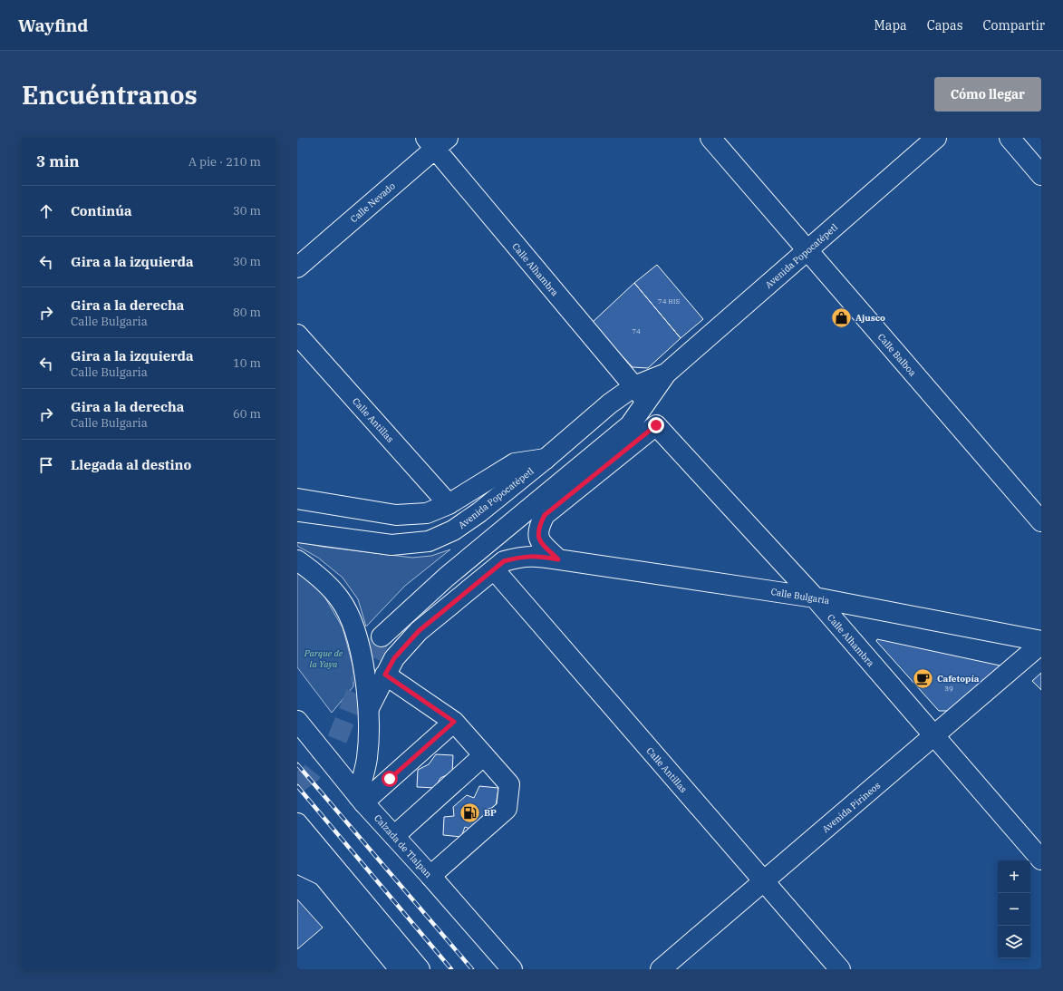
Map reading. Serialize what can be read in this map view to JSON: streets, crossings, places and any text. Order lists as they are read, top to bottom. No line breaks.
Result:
{"streets":{"main road":["Calle Nevado","Avenida Popocatépetl","Calle Alhambra","Calle Balboa","Calle Antillas","Calle Bulgaria","Avenida Pirineos","Calzada de Tlalpan"]},"crossings":[["Calle Nevado","Calle Alhambra"],["Avenida Popocatépetl","Calle Alhambra"],["Avenida Popocatépetl","Calle Balboa"],["Calle Alhambra","Calle Bulgaria"],["Calle Alhambra","Avenida Pirineos"],["Calle Antillas","Calle Bulgaria"],["Calle Antillas","Avenida Pirineos"]],"parks":["Parque de la Yaya"],"places":{"shop":["Ajusco"],"cafe":["Cafetopía"],"fuel station":["BP"]},"house_numbers":["74 BIS","74","39"],"page":{"header":"Wayfind","nav":["Mapa","Capas","Compartir"],"buttons":"Cómo llegar","title":"Encuéntranos","heading":["3 min","A pie · 210 m"],"list":[["Continúa","30 m"],["Gira a la izquierda","30 m"],["Gira a la derecha","Calle Bulgaria","80 m"],["Gira a la izquierda","Calle Bulgaria","10 m"],["Gira a la derecha","Calle Bulgaria","60 m"],"Llegada al destino"],"map_buttons":["+","−"]}}
